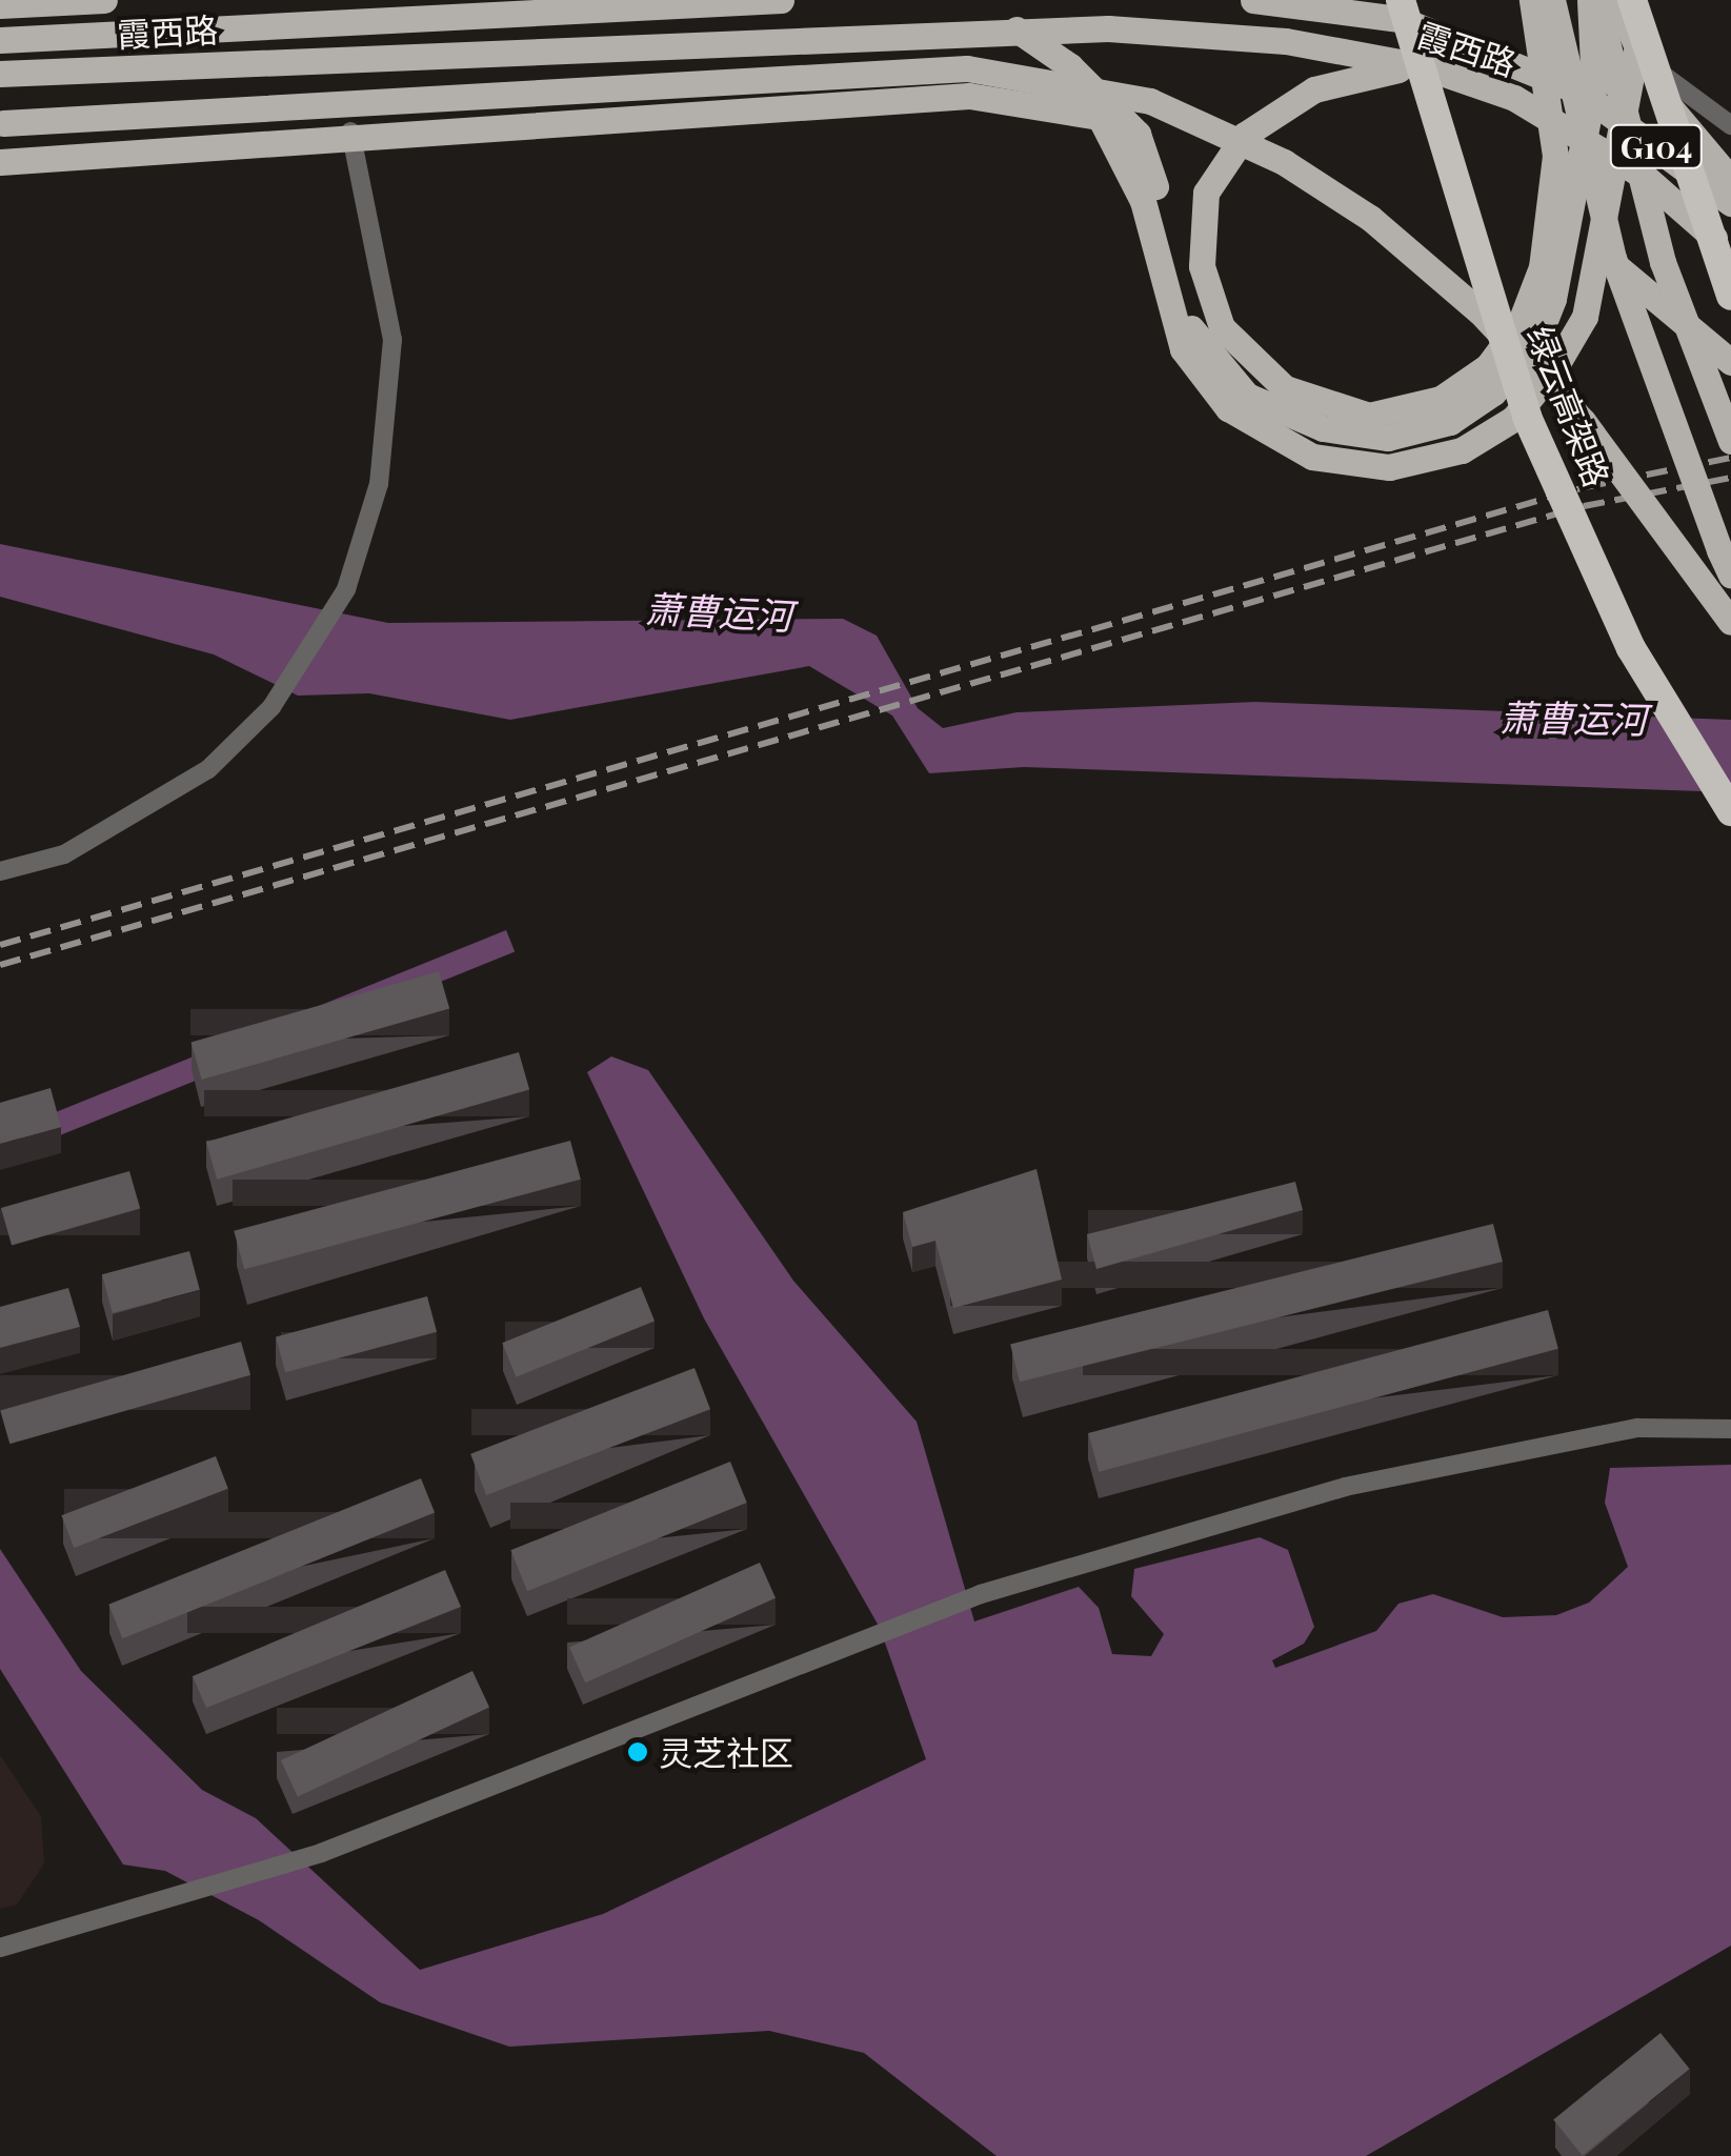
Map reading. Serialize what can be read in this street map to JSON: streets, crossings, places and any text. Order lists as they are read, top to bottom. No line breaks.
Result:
{"streets":{"highway":["绿云高架路"],"main road":["霞西路","G104"]},"water":["萧曹运河"],"places":["灵芝社区"]}
